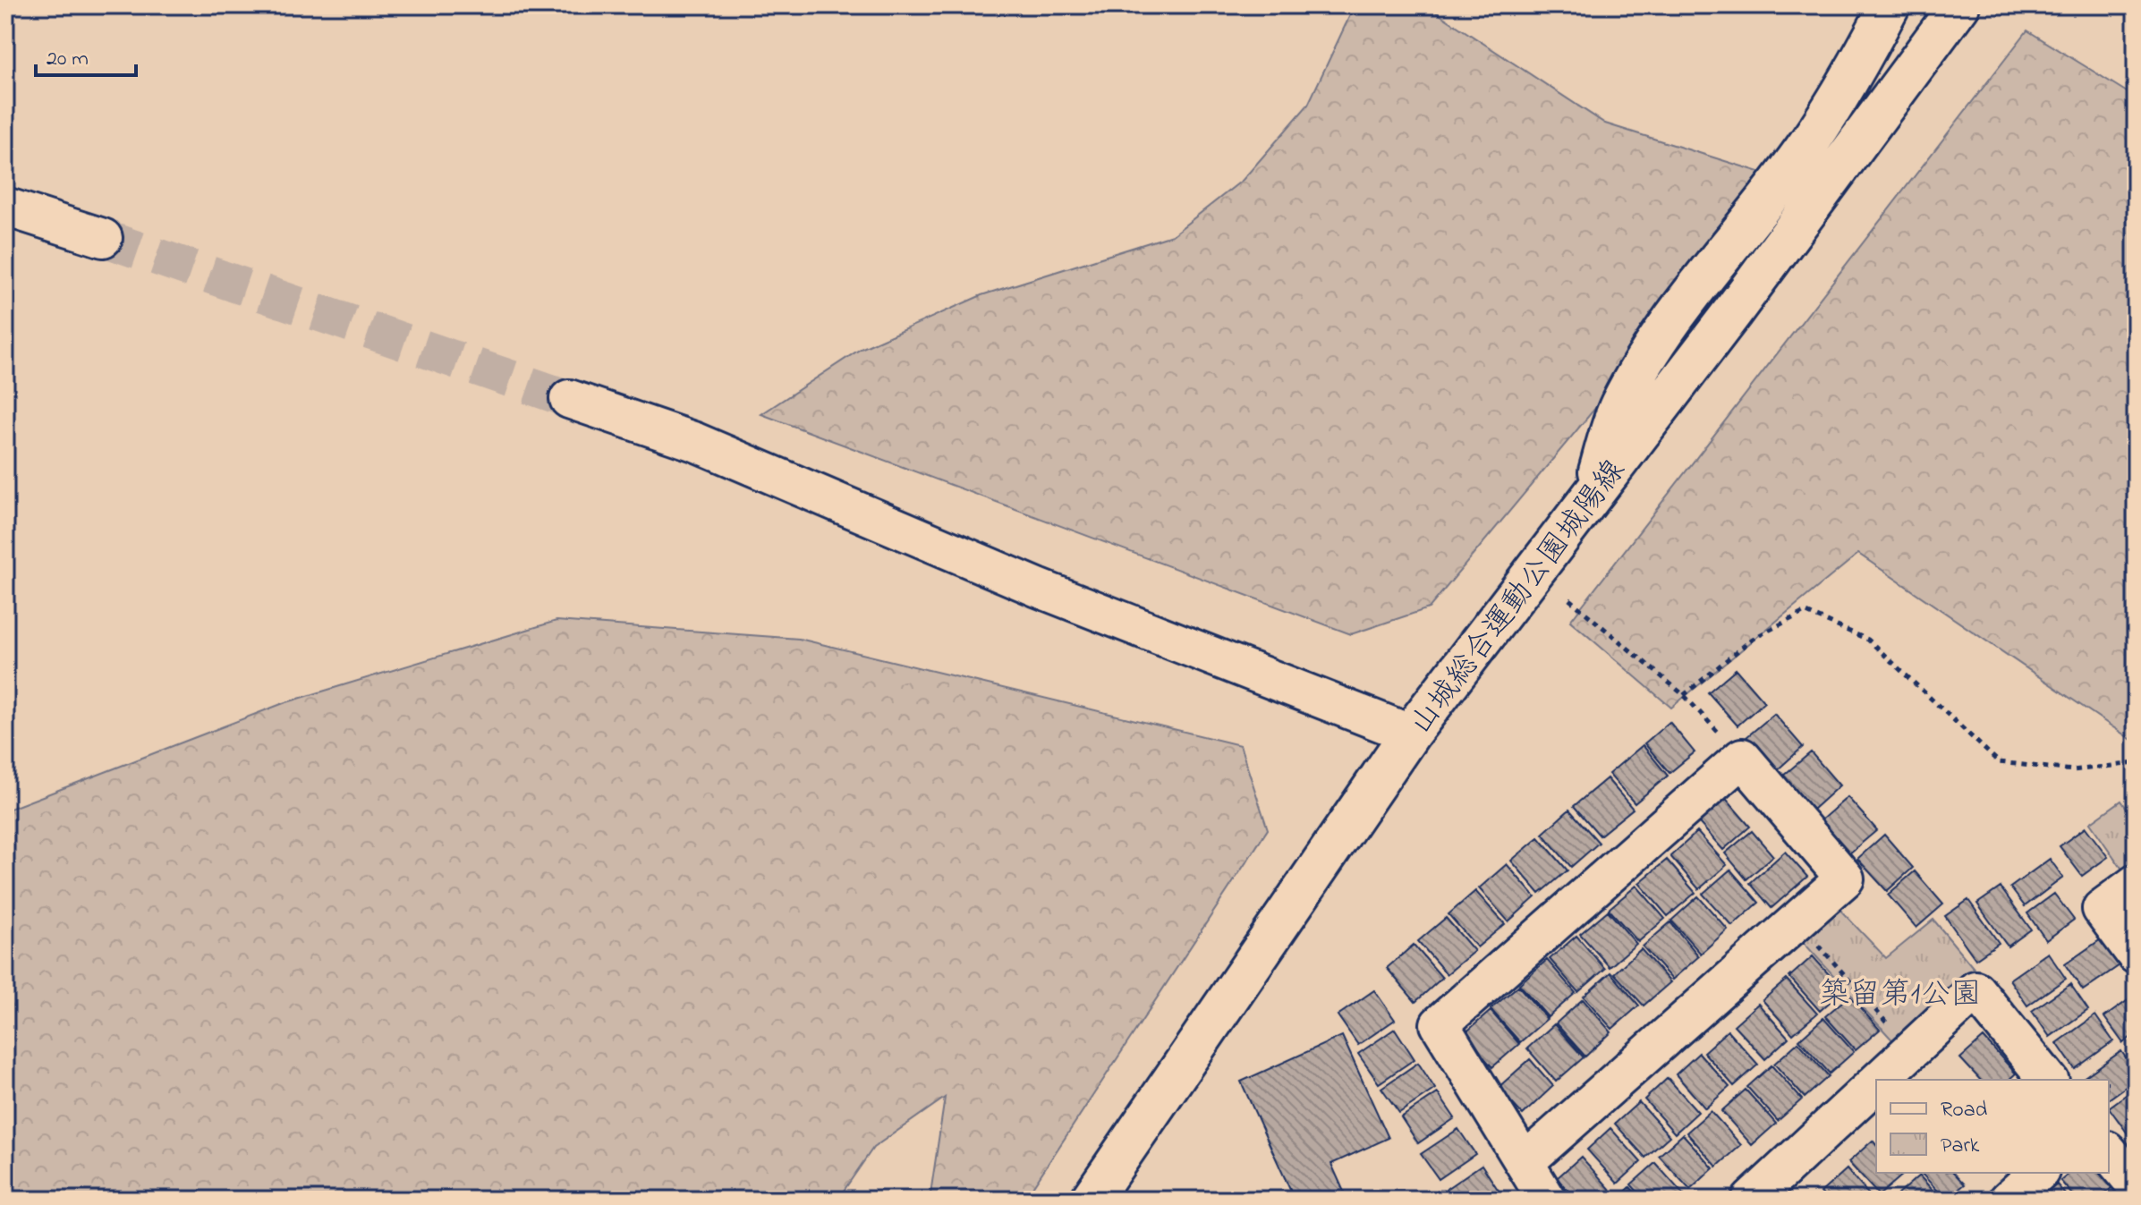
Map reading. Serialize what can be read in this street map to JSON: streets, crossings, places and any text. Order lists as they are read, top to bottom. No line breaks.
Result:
{"streets":{"main road":["山城総合運動公園城陽線"]},"parks":["築留第1公園"],"legend":["Road","Park"],"scale_bar":"20 m"}
